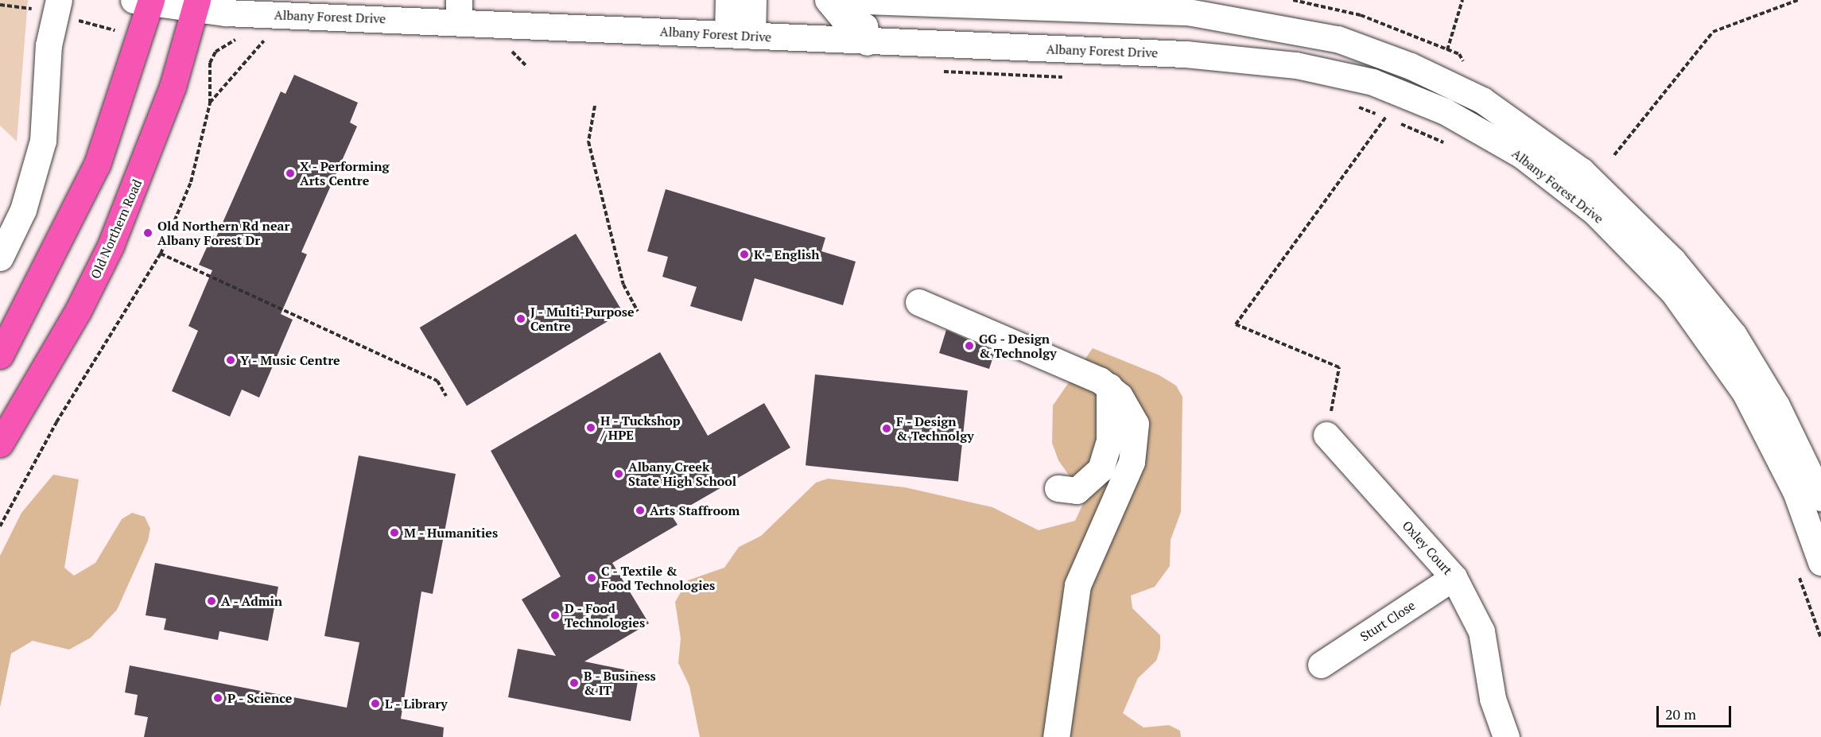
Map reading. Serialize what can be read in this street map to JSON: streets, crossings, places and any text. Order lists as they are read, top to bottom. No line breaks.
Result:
{"streets":{"highway":["Old Northern Road"],"street":["Albany Forest Drive","Oxley Court","Sturt Close"]},"crossings":[["Albany Forest Drive","Old Northern Road"],["Oxley Court","Sturt Close"]],"places":["X - Performing Arts Centre","Old Northern Rd near Albany Forest Dr","K - English","J - Multi-Purpose Centre","GG - Design & Technolgy","Y - Music Centre","H - Tuckshop / HPE","F - Design & Technolgy","Albany Creek State High School","Arts Staffroom","M - Humanities","C - Textile & Food Technologies","A - Admin","D - Food Technologies","B - Business & IT","P - Science","L - Library"],"scale_bar":"20 m"}
